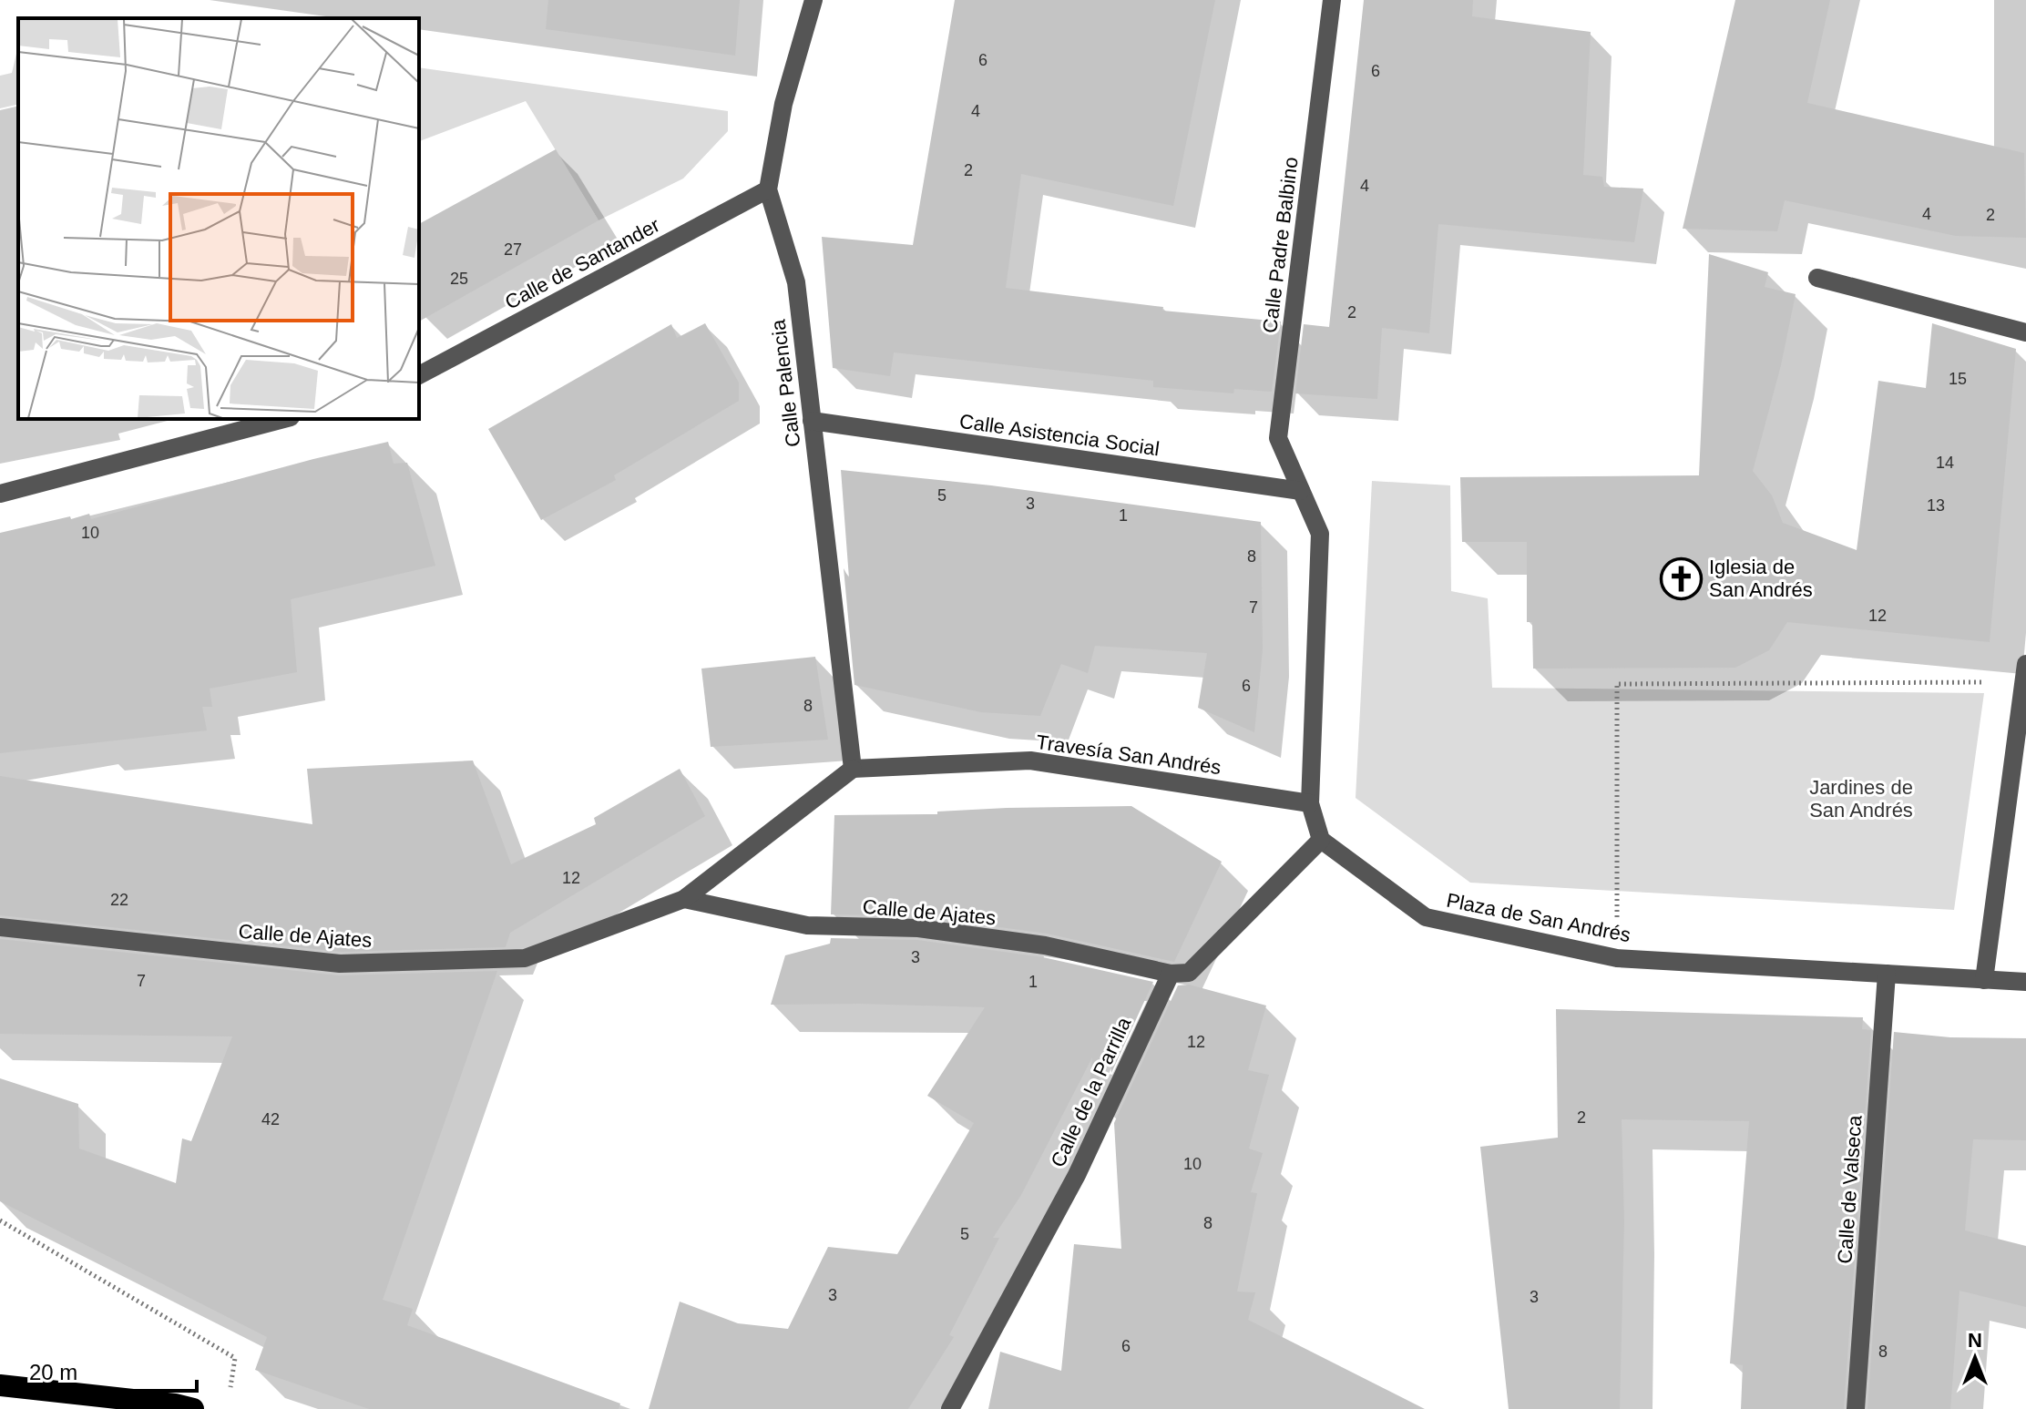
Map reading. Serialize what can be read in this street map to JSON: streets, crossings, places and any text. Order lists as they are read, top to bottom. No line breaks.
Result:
{"streets":{"street":["Calle Padre Balbino","Calle de Santander","Calle Palencia","Calle Asistencia Social","Travesía San Andrés","Calle de Ajates","Plaza de San Andrés","Calle de la Parrilla","Calle de Valseca"]},"crossings":[["Calle Padre Balbino","Calle Asistencia Social"],["Calle de Santander","Calle Palencia"],["Calle Palencia","Calle Asistencia Social"],["Calle Palencia","Travesía San Andrés"],["Calle Palencia","Calle de Ajates"],["Travesía San Andrés","Calle de Ajates"],["Calle de Ajates","Calle de la Parrilla"],["Plaza de San Andrés","Calle de Valseca"]],"parks":["Jardines de San Andrés"],"places":{"church":["Iglesia de San Andrés"]},"house_numbers":["6","6","4","2","4","4","2","27","25","2","15","14","5","3","13","1","10","8","7","12","6","8","12","22","3","7","1","12","2","42","10","8","5","3","3","6","8"],"scale_bar":"20 m","north":"top"}
